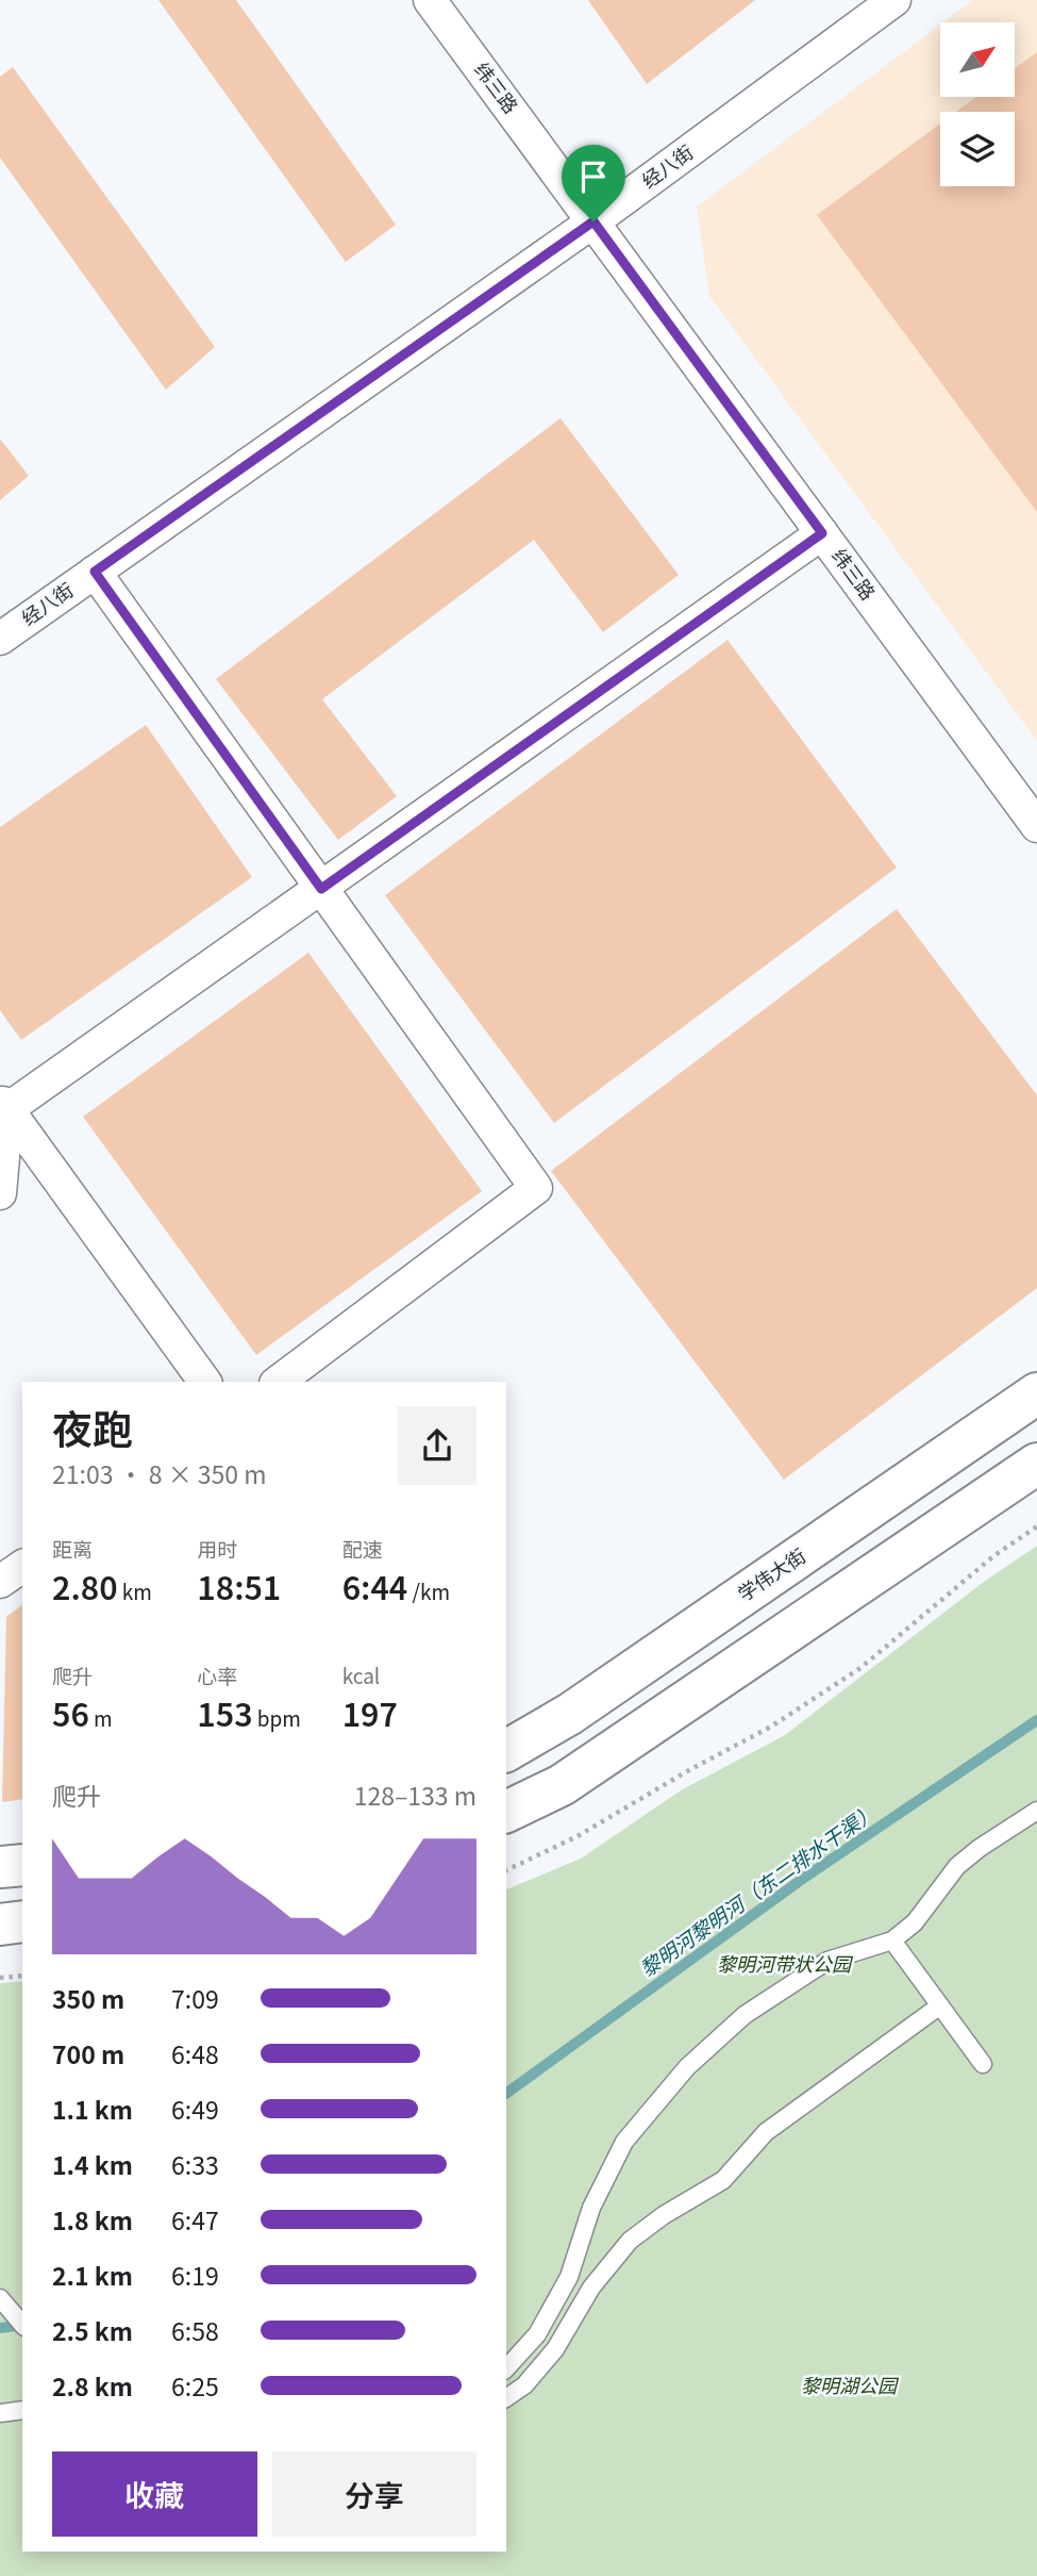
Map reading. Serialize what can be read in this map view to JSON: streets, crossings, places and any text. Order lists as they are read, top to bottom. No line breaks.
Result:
{"streets":{"main road":["学伟大街"],"street":["纬三路","经八街"]},"crossings":[["纬三路","经八街"]],"water":["黎明河黎明河（东二排水干渠）"],"parks":["黎明河带状公园","黎明湖公园"],"north":"top right","page":{"heading":["夜跑","21:03 · 8 × 350 m"],"stats":[["距离","2.80 km"],["用时","18:51"],["配速","6:44 /km"],["爬升","56 m"],["心率","153 bpm"],["kcal","197"]],"chart":["爬升","128–133 m"],"list":[{"name":"350 m","note":"7:09"},{"name":"700 m","note":"6:48"},{"name":"1.1 km","note":"6:49"},{"name":"1.4 km","note":"6:33"},{"name":"1.8 km","note":"6:47"},{"name":"2.1 km","note":"6:19"},{"name":"2.5 km","note":"6:58"},{"name":"2.8 km","note":"6:25"}],"buttons":["收藏","分享"]}}
